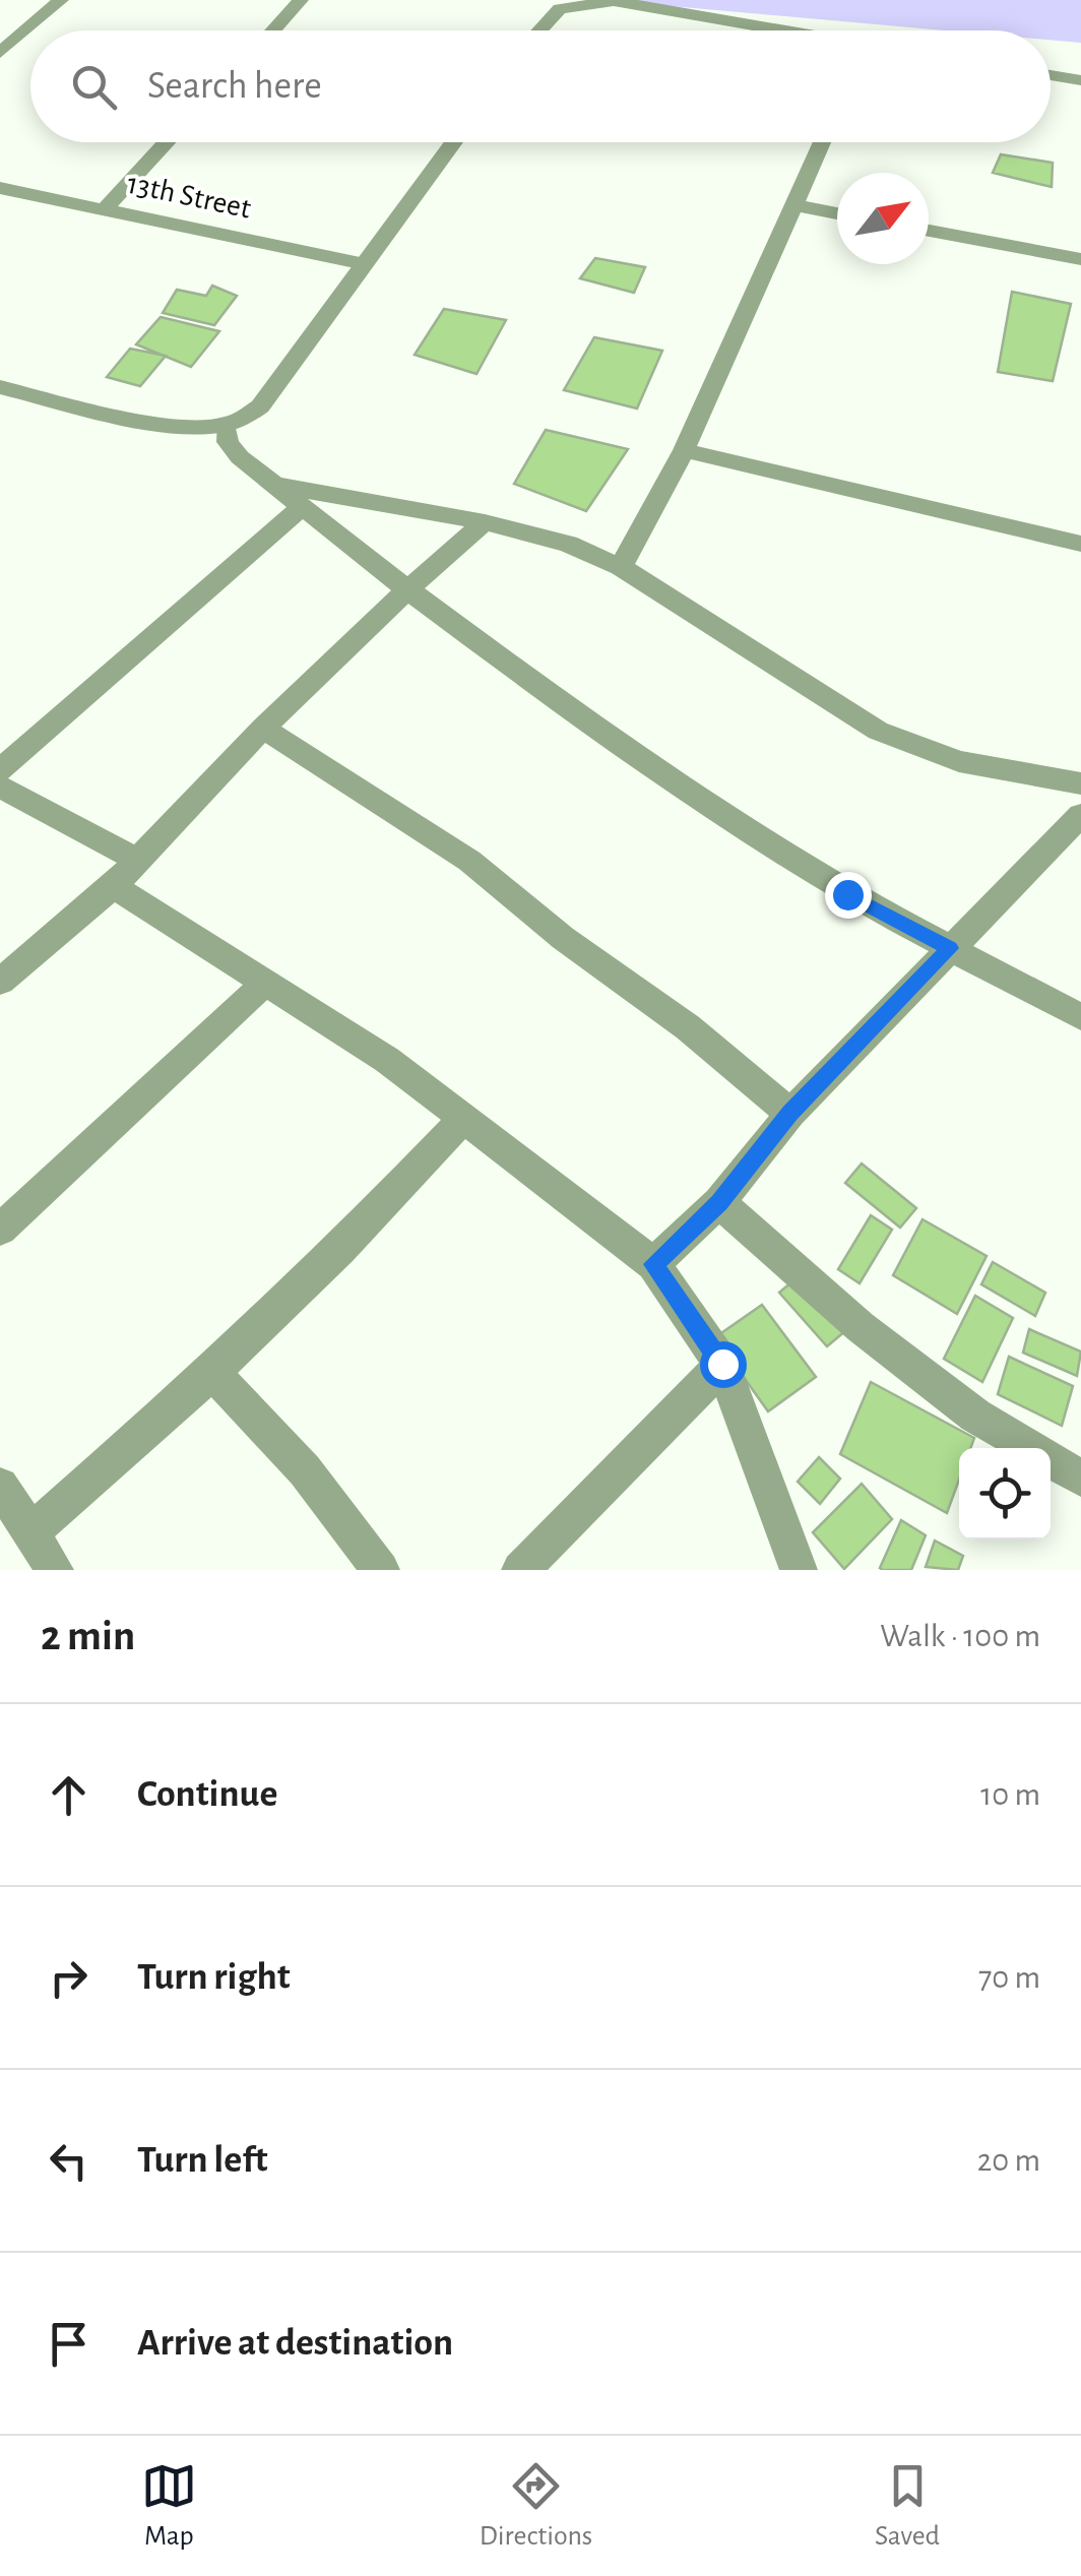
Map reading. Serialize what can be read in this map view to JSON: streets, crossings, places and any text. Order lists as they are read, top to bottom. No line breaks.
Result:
{"streets":{"street":["13th Street"]},"north":"top right","page":{"search":"Search here","heading":["2 min","Walk · 100 m"],"list":[["Continue","10 m"],["Turn right","70 m"],["Turn left","20 m"],"Arrive at destination"],"nav":["Map","Directions","Saved"]}}
